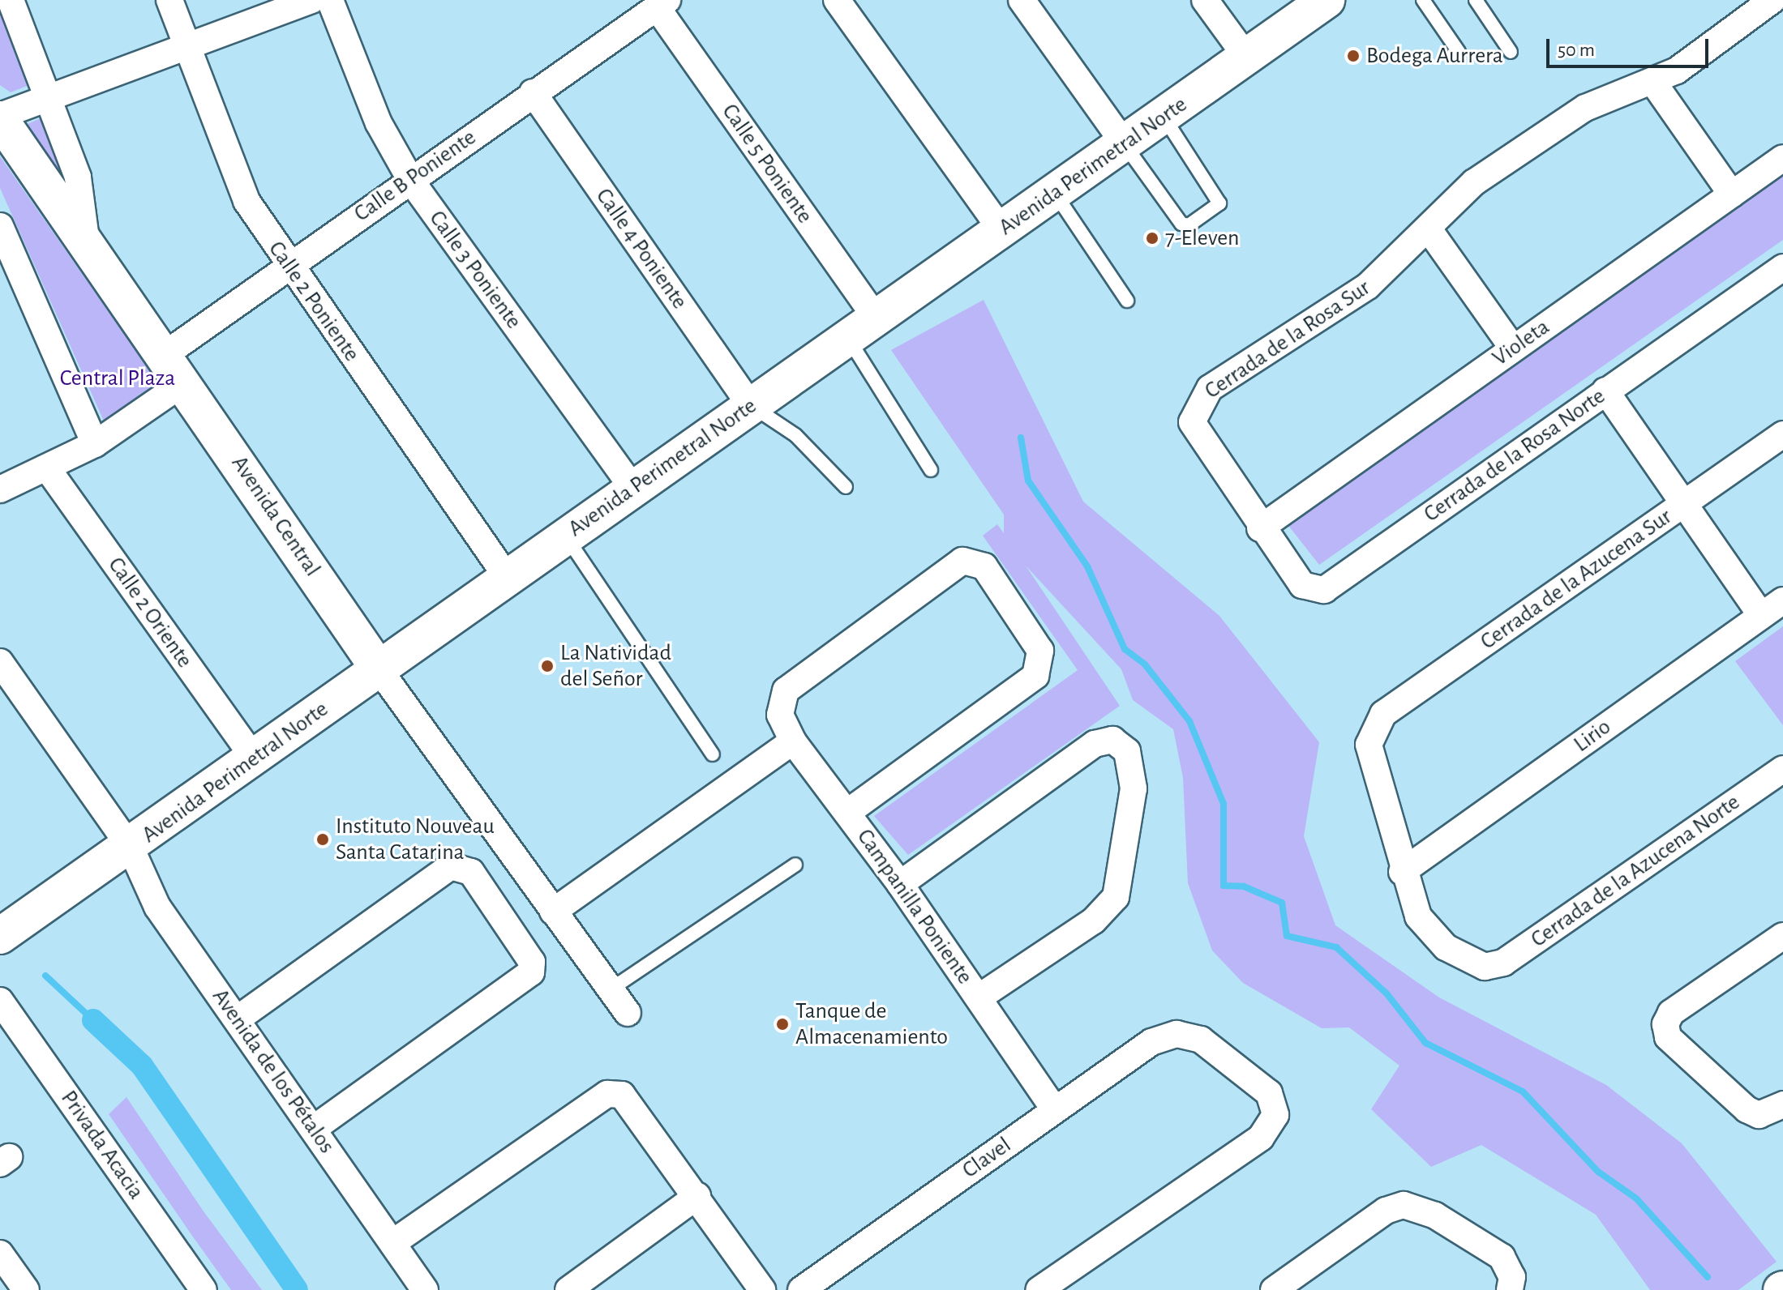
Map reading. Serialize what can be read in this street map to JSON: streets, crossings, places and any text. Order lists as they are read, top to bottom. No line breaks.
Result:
{"streets":{"street":["Calle 5 Poniente","Avenida Perimetral Norte","Calle B Poniente","Calle 4 Poniente","Calle 3 Poniente","Calle 2 Poniente","Cerrada de la Rosa Sur","Violeta","Cerrada de la Rosa Norte","Avenida Central","Cerrada de la Azucena Sur","Calle 2 Oriente","Lirio","Cerrada de la Azucena Norte","Campanilla Poniente","Avenida de los Pétalos","Privada Acacia","Clavel"]},"crossings":[["Calle 5 Poniente","Avenida Perimetral Norte"],["Calle 5 Poniente","Calle B Poniente"],["Avenida Perimetral Norte","Calle 4 Poniente"],["Avenida Perimetral Norte","Calle 3 Poniente"],["Avenida Perimetral Norte","Calle 2 Poniente"],["Avenida Perimetral Norte","Avenida Central"],["Avenida Perimetral Norte","Calle 2 Oriente"],["Avenida Perimetral Norte","Avenida de los Pétalos"],["Calle B Poniente","Calle 4 Poniente"],["Calle B Poniente","Calle 3 Poniente"],["Calle B Poniente","Calle 2 Poniente"],["Calle B Poniente","Avenida Central"],["Calle B Poniente","Calle 2 Oriente"],["Cerrada de la Rosa Sur","Violeta"],["Cerrada de la Rosa Sur","Cerrada de la Rosa Norte"],["Violeta","Cerrada de la Rosa Norte"],["Cerrada de la Azucena Sur","Lirio"],["Cerrada de la Azucena Sur","Cerrada de la Azucena Norte"],["Lirio","Cerrada de la Azucena Norte"],["Campanilla Poniente","Clavel"]],"parks":["Central Plaza"],"places":["Bodega Aurrera","7-Eleven","La Natividad del Señor","Instituto Nouveau Santa Catarina","Tanque de Almacenamiento"],"scale_bar":"50 m"}
